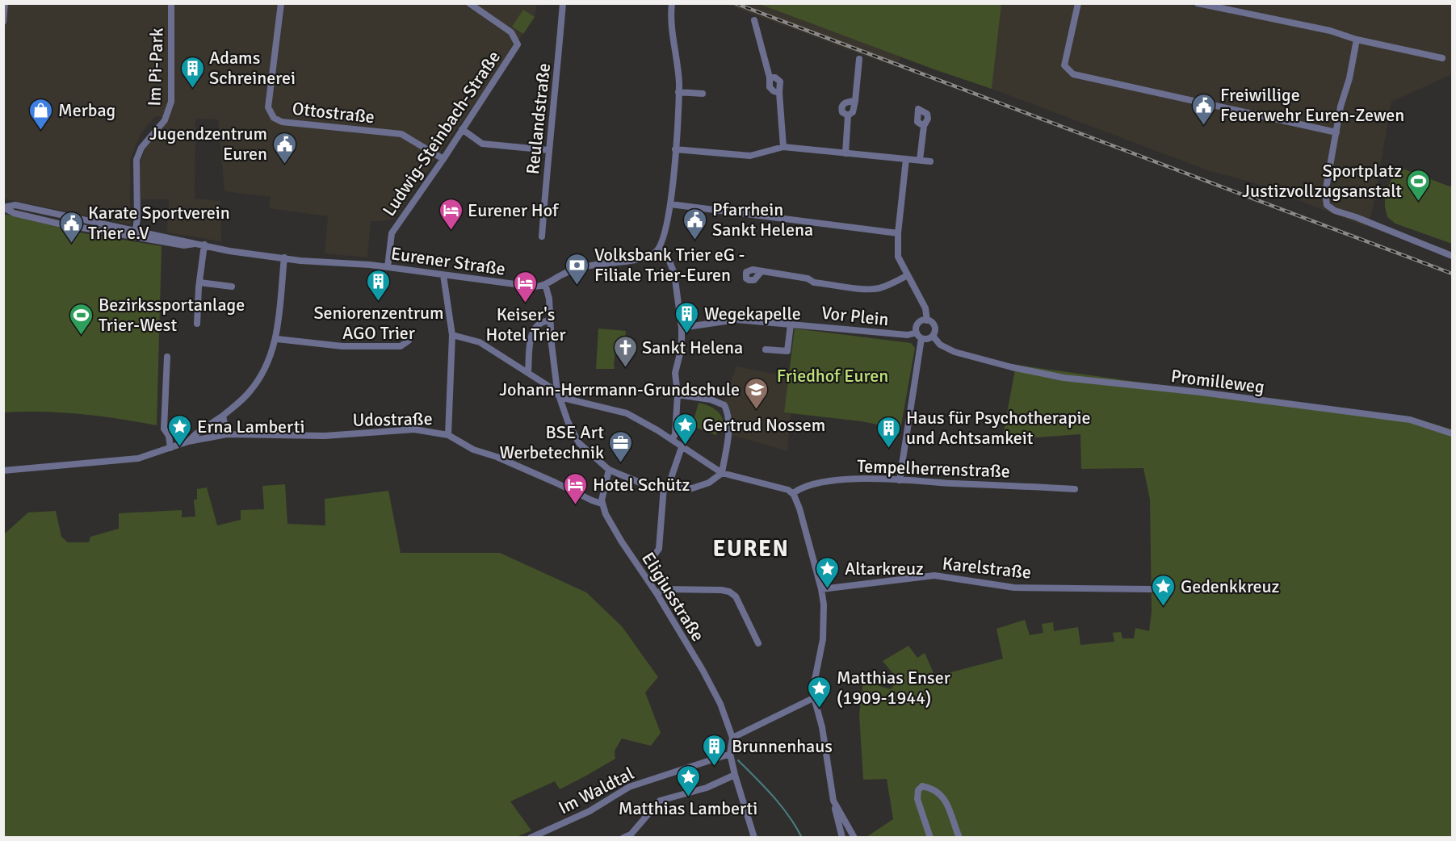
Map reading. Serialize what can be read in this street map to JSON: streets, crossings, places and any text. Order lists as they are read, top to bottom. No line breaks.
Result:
{"streets":{"street":["Im Pi-Park","Ottostraße","Reulandstraße","Ludwig-Steinbach-Straße","Eurener Straße","Vor Plein","Promilleweg","Udostraße","Tempelherrenstraße","Karelstraße","Eligiusstraße","Im Waldtal"]},"crossings":[["Im Pi-Park","Eurener Straße"],["Ottostraße","Ludwig-Steinbach-Straße"],["Ludwig-Steinbach-Straße","Eurener Straße"],["Vor Plein","Promilleweg"],["Udostraße","Eligiusstraße"]],"districts":["EUREN"],"parks":["Friedhof Euren"],"places":{"building":["Adams Schreinerei","Seniorenzentrum AGO Trier","Wegekapelle","Haus für Psychotherapie und Achtsamkeit","Brunnenhaus"],"public building":["Freiwillige Feuerwehr Euren-Zewen","Jugendzentrum Euren","Pfarrhein Sankt Helena","Karate Sportverein Trier e.V"],"shop":["Merbag"],"sports":["Sportplatz Justizvollzugsanstalt","Bezirkssportanlage Trier-West"],"hotel":["Eurener Hof","Keiser's Hotel Trier","Hotel Schütz"],"bank":["Volksbank Trier eG - Filiale Trier-Euren"],"church":["Sankt Helena"],"school or university":["Johann-Herrmann-Grundschule"],"place":["Gertrud Nossem","Erna Lamberti","Altarkreuz","Gedenkkreuz","Matthias Enser (1909-1944)","Matthias Lamberti"],"office":["BSE Art Werbetechnik"]}}
